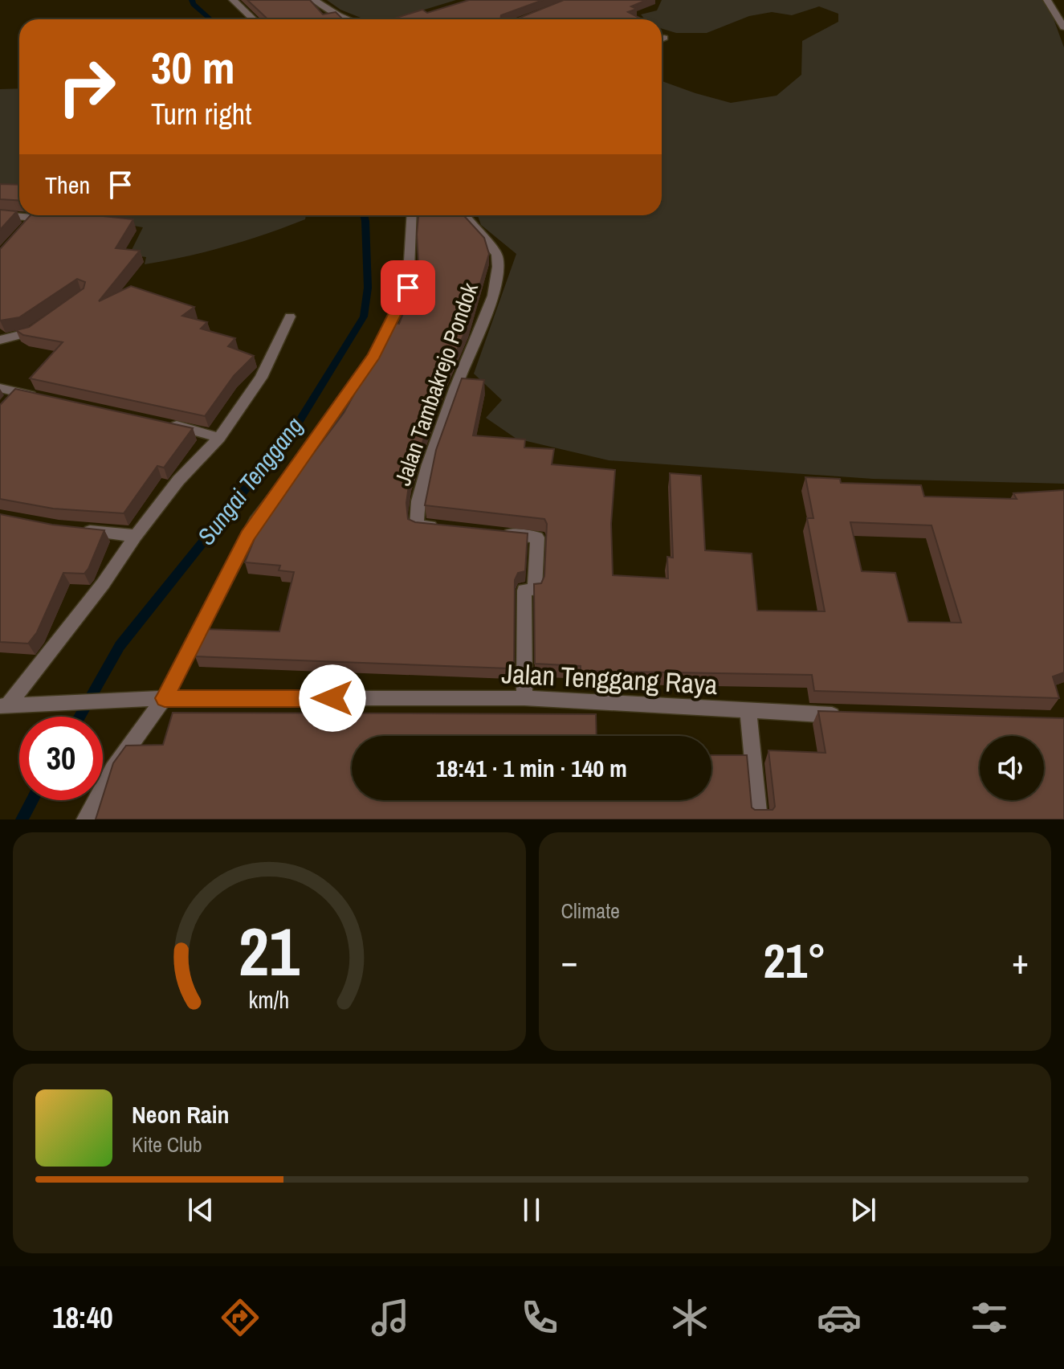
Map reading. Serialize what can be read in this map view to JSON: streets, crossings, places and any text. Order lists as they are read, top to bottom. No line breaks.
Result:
{"streets":{"street":["Jalan Tambakrejo Pondok","Jalan Tenggang Raya"]},"water":["Sungai Tenggang"],"page":{"turn":["30 m","Turn right"],"then":"Then","limit":"30","trip":"18:41 · 1 min · 140 m","tile":"Climate","heat":["−","21°","+"],"song":["Neon Rain","Kite Club"],"tabs":"18:40","gauge":["21","km/h"]}}
